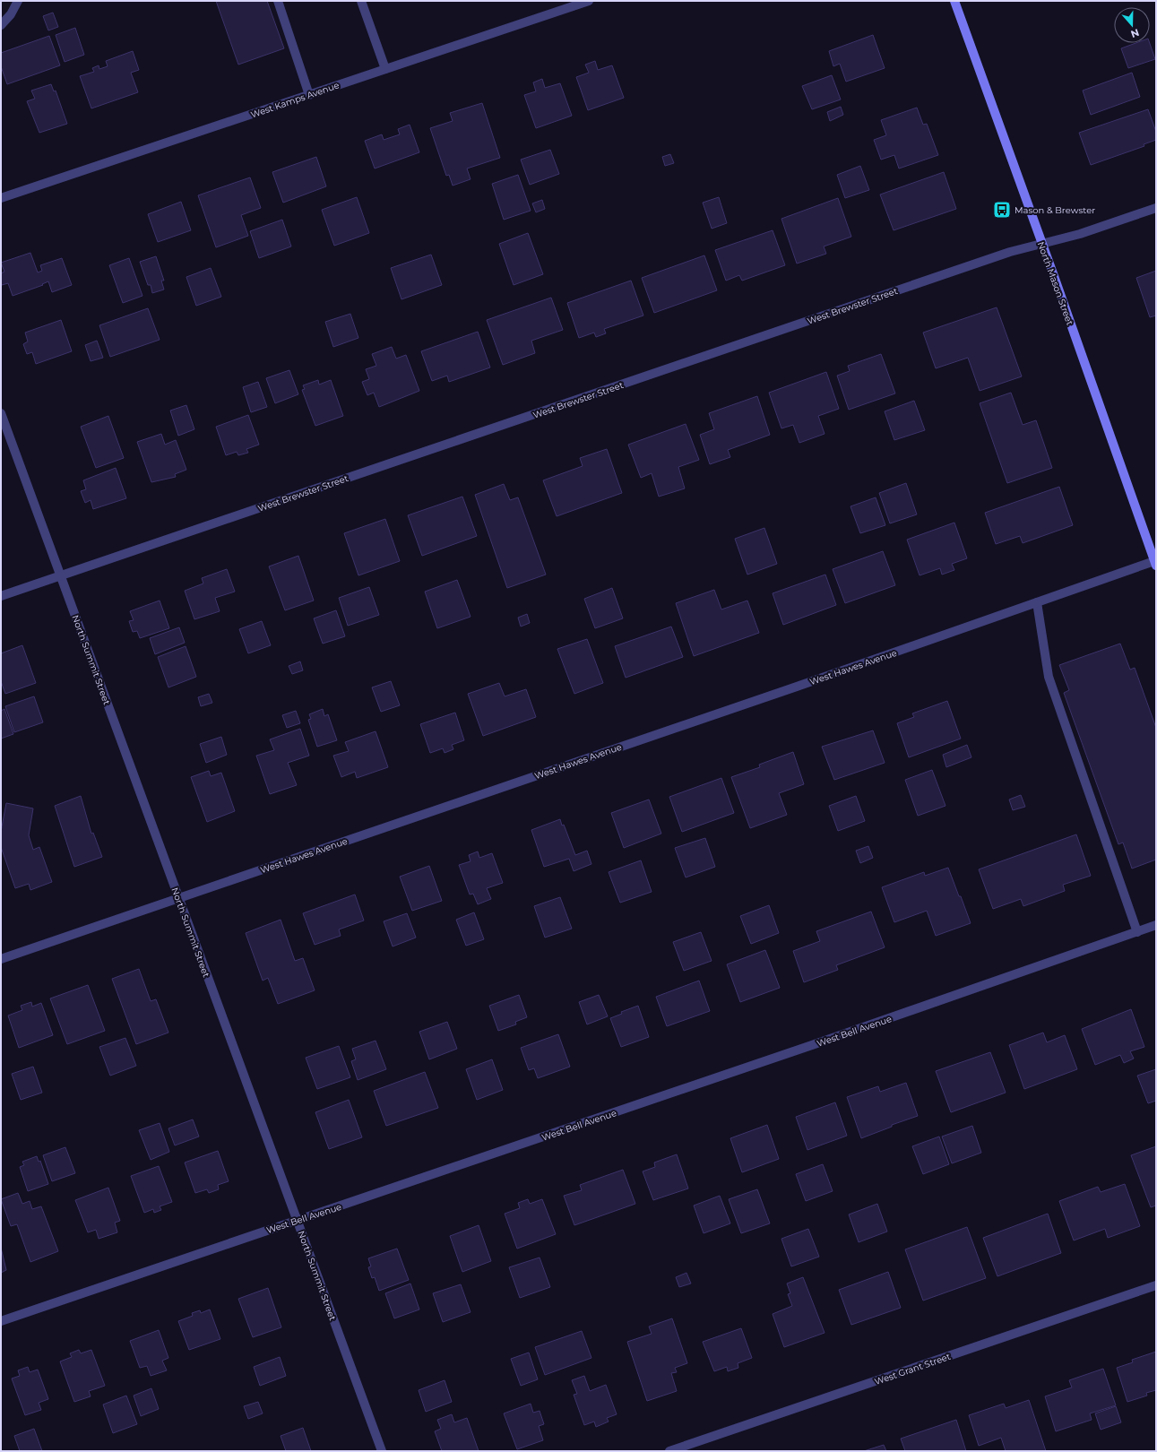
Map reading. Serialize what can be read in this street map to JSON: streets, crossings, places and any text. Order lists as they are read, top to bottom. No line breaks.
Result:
{"streets":{"main road":["North Mason Street"],"street":["West Kamps Avenue","West Brewster Street","North Summit Street","West Hawes Avenue","West Bell Avenue","West Grant Street"]},"crossings":[["North Mason Street","West Brewster Street"],["North Mason Street","West Hawes Avenue"],["West Brewster Street","North Summit Street"],["North Summit Street","West Hawes Avenue"],["North Summit Street","West Bell Avenue"]],"places":{"bus stop":["Mason & Brewster"]},"north":"bottom"}
